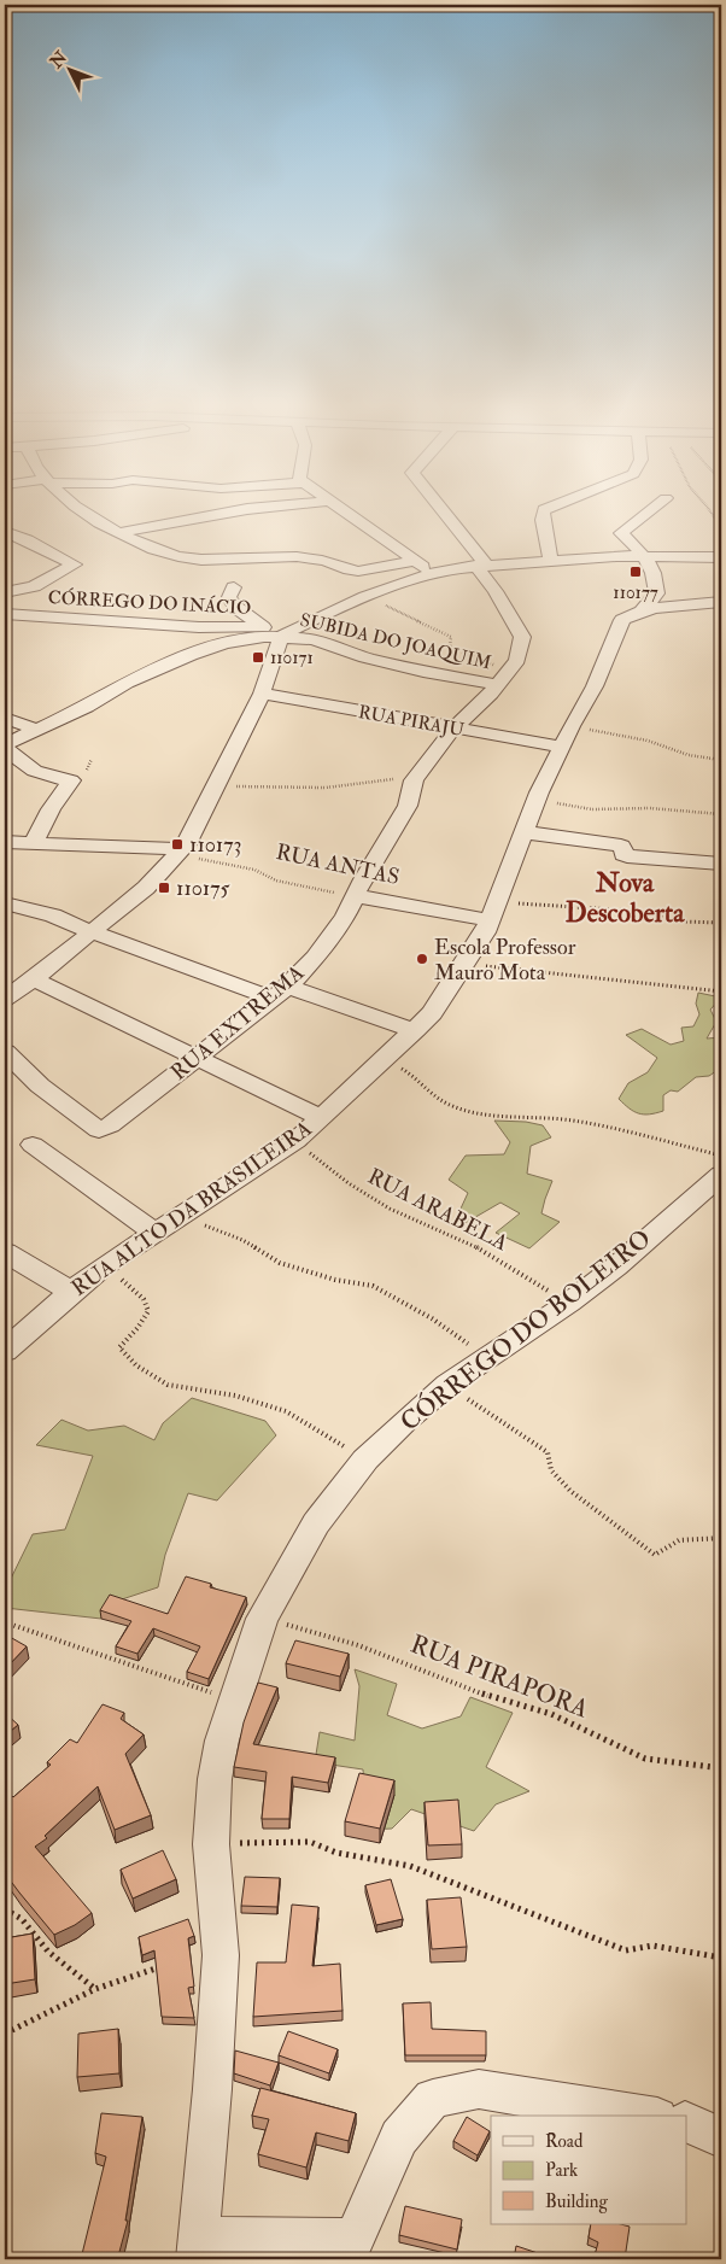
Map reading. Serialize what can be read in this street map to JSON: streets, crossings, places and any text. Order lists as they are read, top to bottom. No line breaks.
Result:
{"streets":{"street":["CÓRREGO DO INÁCIO","SUBIDA DO JOAQUIM","RUA PIRAJU","RUA ANTAS","RUA EXTREMA","RUA ALTO DA BRASILEIRA","CÓRREGO DO BOLEIRO"],"path":["RUA ARABELA","RUA PIRAPORA"]},"crossings":[["CÓRREGO DO INÁCIO","SUBIDA DO JOAQUIM"],["SUBIDA DO JOAQUIM","RUA EXTREMA"],["RUA PIRAJU","RUA EXTREMA"],["RUA PIRAJU","RUA ALTO DA BRASILEIRA"],["RUA ANTAS","RUA EXTREMA"],["RUA ANTAS","RUA ALTO DA BRASILEIRA"],["RUA ALTO DA BRASILEIRA","RUA ARABELA"],["RUA ARABELA","CÓRREGO DO BOLEIRO"],["CÓRREGO DO BOLEIRO","RUA PIRAPORA"]],"districts":["Nova Descoberta"],"places":{"transit":["110177","110171","110173","110175"],"other":["Escola Professor Mauro Mota"]},"legend":["Road","Park","Building"],"north":"top left"}
